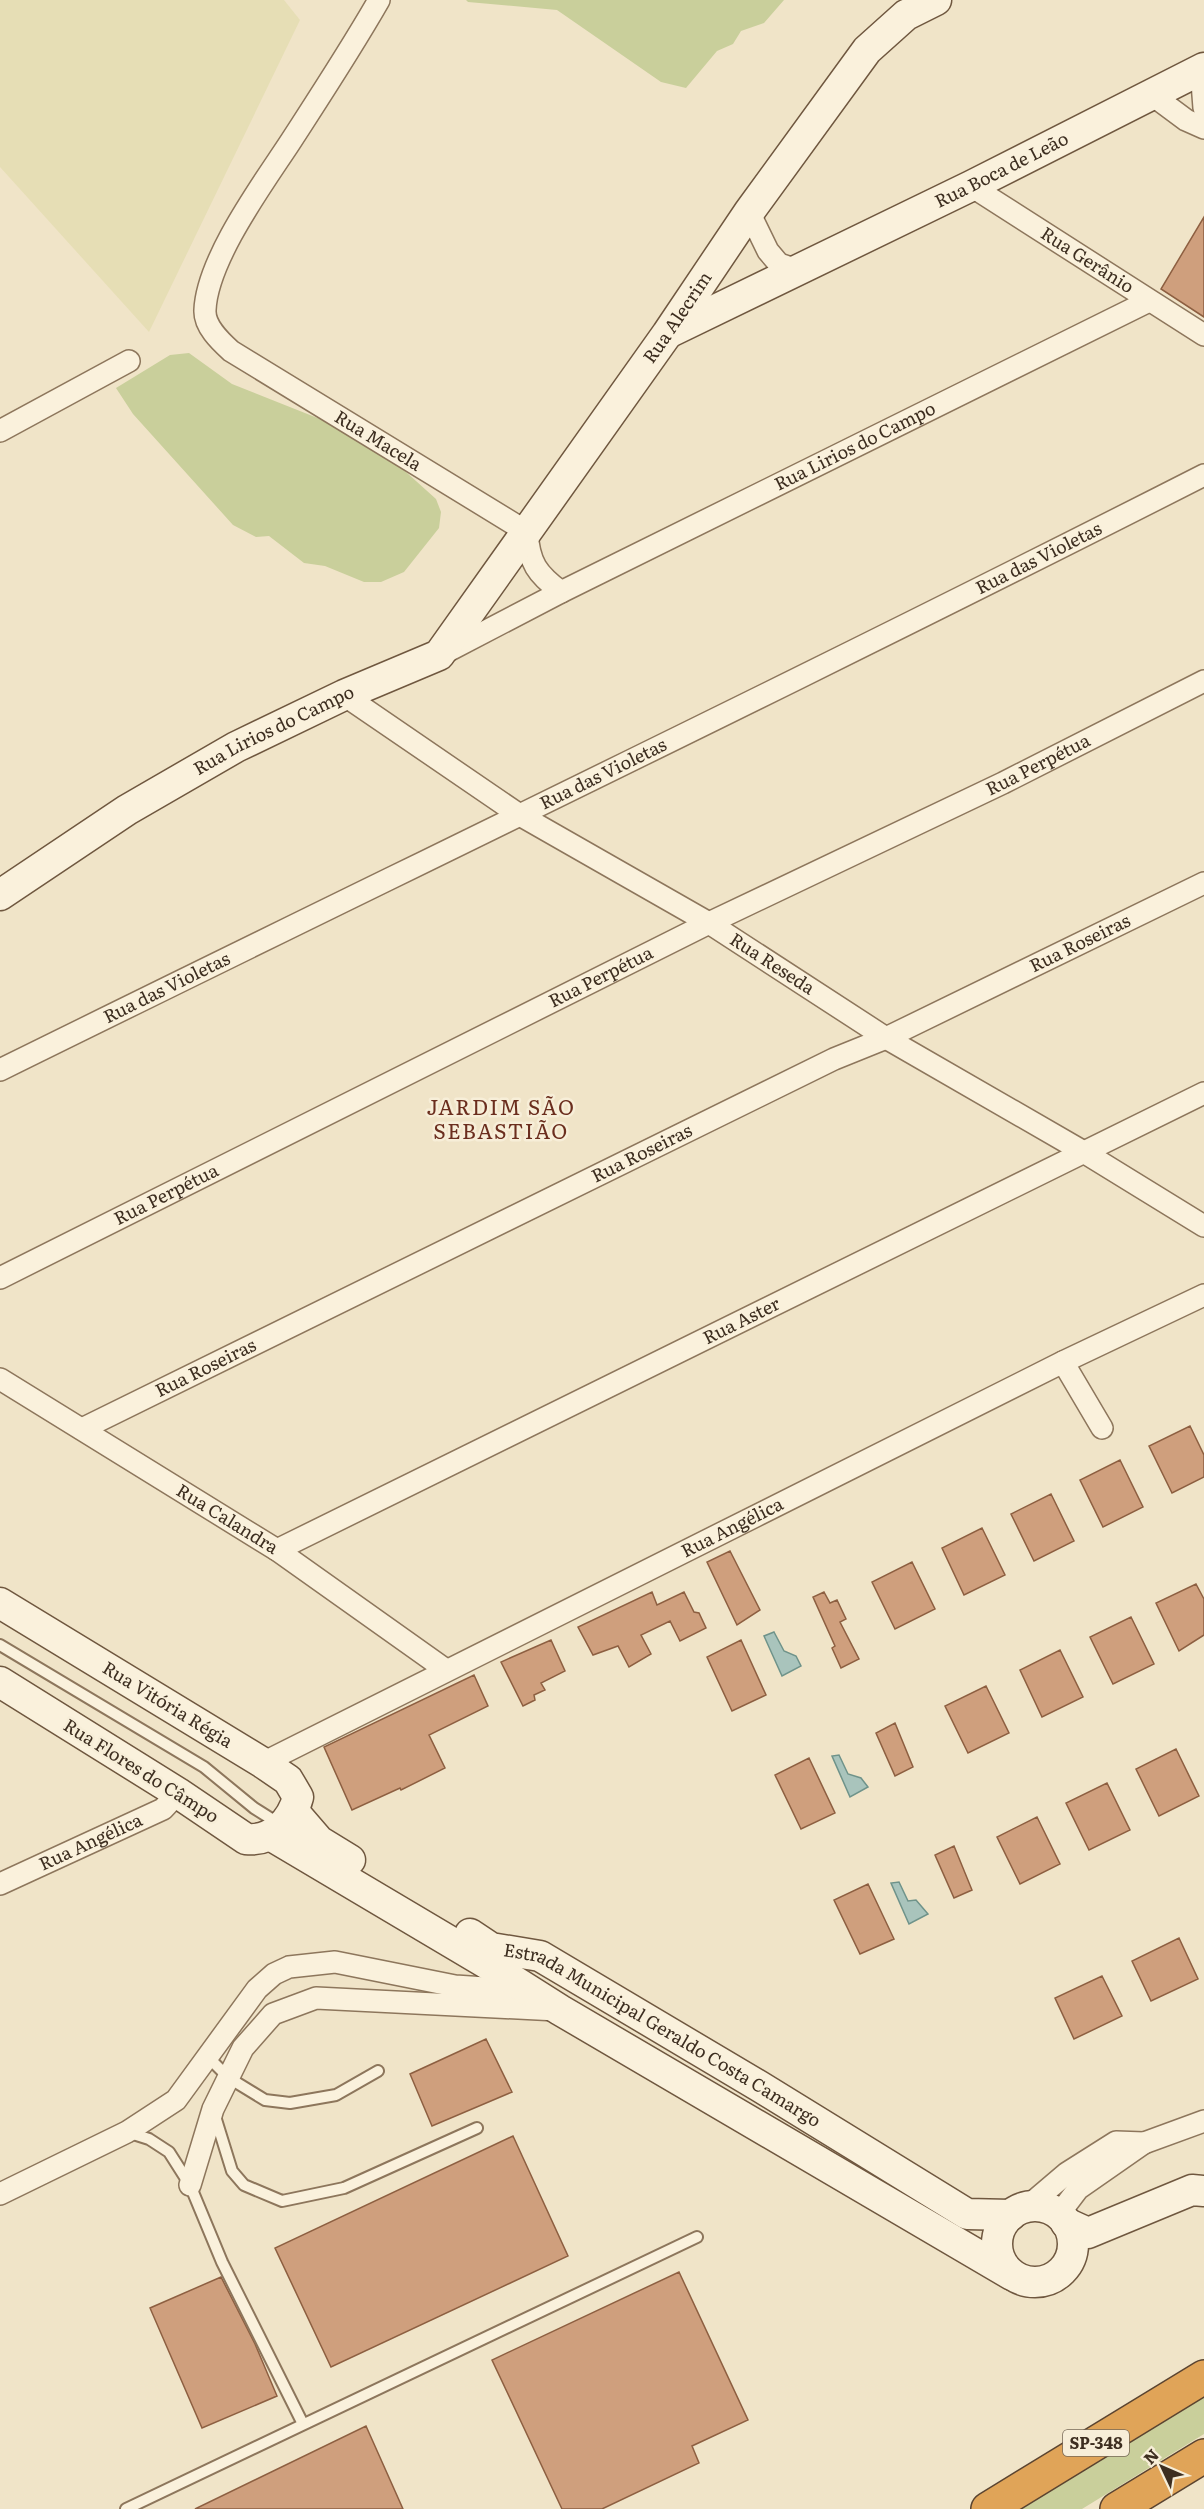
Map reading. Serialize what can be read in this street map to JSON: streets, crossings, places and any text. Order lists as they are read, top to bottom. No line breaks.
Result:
{"streets":{"highway":["SP-348"],"street":["Rua Boca de Leão","Rua Gerânio","Rua Alecrim","Rua Macela","Rua Lirios do Campo","Rua das Violetas","Rua Perpétua","Rua Roseiras","Rua Reseda","Rua Aster","Rua Calandra","Rua Angélica","Rua Vitória Régia","Rua Flores do Câmpo","Estrada Municipal Geraldo Costa Camargo"]},"crossings":[["Rua Boca de Leão","Rua Gerânio"],["Rua Boca de Leão","Rua Alecrim"],["Rua Gerânio","Rua Lirios do Campo"],["Rua Alecrim","Rua Macela"],["Rua Alecrim","Rua Lirios do Campo"],["Rua Lirios do Campo","Rua Reseda"],["Rua das Violetas","Rua Reseda"],["Rua Perpétua","Rua Reseda"],["Rua Roseiras","Rua Reseda"],["Rua Roseiras","Rua Calandra"],["Rua Reseda","Rua Aster"],["Rua Aster","Rua Calandra"],["Rua Calandra","Rua Angélica"],["Rua Angélica","Rua Vitória Régia"],["Rua Angélica","Rua Flores do Câmpo"],["Rua Vitória Régia","Rua Flores do Câmpo"],["Rua Vitória Régia","Estrada Municipal Geraldo Costa Camargo"],["Rua Flores do Câmpo","Estrada Municipal Geraldo Costa Camargo"]],"districts":["JARDIM SÃO SEBASTIÃO"],"north":"top left"}
